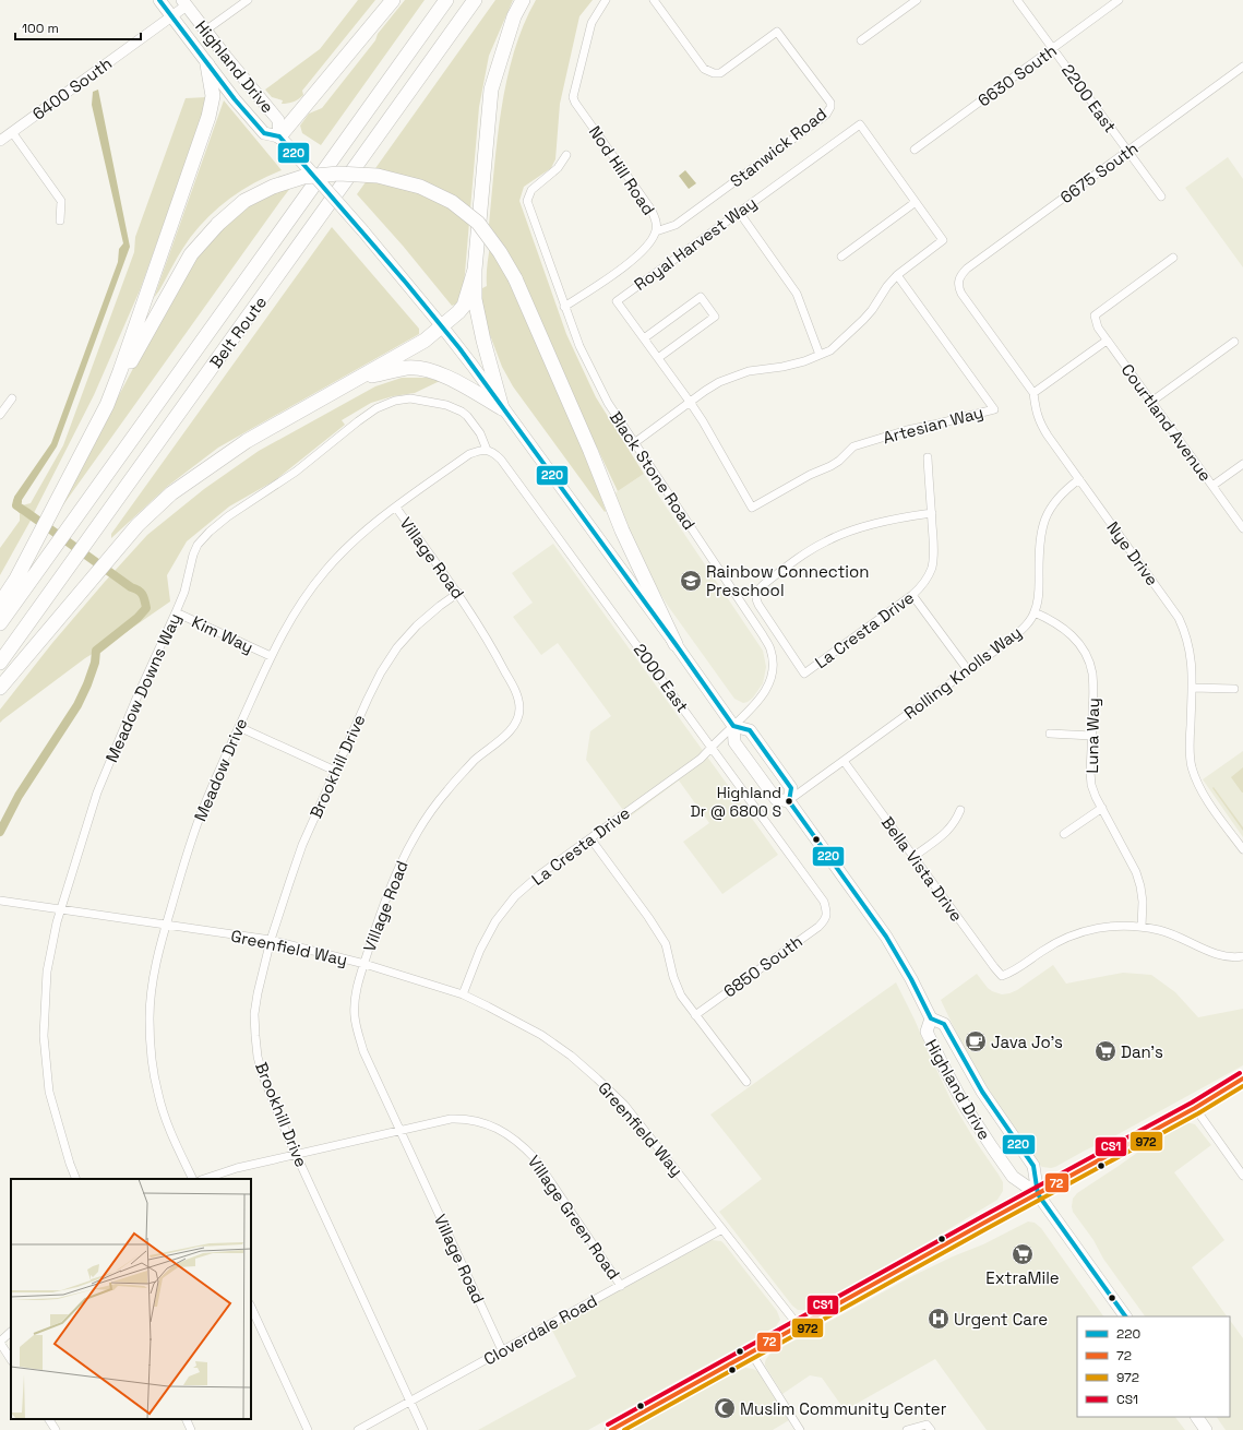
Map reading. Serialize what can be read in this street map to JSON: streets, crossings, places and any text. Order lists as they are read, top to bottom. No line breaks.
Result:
{"streets":{"highway":["Belt Route"],"main road":["Highland Drive"],"street":["6630 South","6400 South","2200 East","Stanwick Road","Nod Hill Road","6675 South","Royal Harvest Way","Courtland Avenue","Artesian Way","Black Stone Road","Nye Drive","Village Road","La Cresta Drive","Kim Way","Rolling Knolls Way","2000 East","Meadow Downs Way","Luna Way","Brookhill Drive","Meadow Drive","Bella Vista Drive","Greenfield Way","6850 South","Village Green Road","Cloverdale Road"]},"crossings":[["Highland Drive","6400 South"],["Highland Drive","Black Stone Road"],["Highland Drive","La Cresta Drive"],["Highland Drive","Rolling Knolls Way"],["6630 South","2200 East"],["2200 East","6675 South"],["Stanwick Road","Nod Hill Road"],["Nod Hill Road","Black Stone Road"],["6675 South","Nye Drive"],["Royal Harvest Way","Artesian Way"],["Black Stone Road","La Cresta Drive"],["Nye Drive","Rolling Knolls Way"],["Village Road","Brookhill Drive"],["Village Road","Meadow Drive"],["Village Road","Greenfield Way"],["Village Road","Village Green Road"],["Village Road","Cloverdale Road"],["La Cresta Drive","2000 East"],["La Cresta Drive","Greenfield Way"],["Kim Way","Meadow Downs Way"],["Kim Way","Meadow Drive"],["Rolling Knolls Way","Luna Way"],["Rolling Knolls Way","Bella Vista Drive"],["2000 East","Meadow Downs Way"],["2000 East","Meadow Drive"],["2000 East","6850 South"],["Meadow Downs Way","Meadow Drive"],["Meadow Downs Way","Greenfield Way"],["Luna Way","Bella Vista Drive"],["Brookhill Drive","Greenfield Way"],["Brookhill Drive","Village Green Road"],["Brookhill Drive","Cloverdale Road"],["Meadow Drive","Greenfield Way"],["Greenfield Way","Cloverdale Road"],["Village Green Road","Cloverdale Road"]],"places":{"school or university":["Rainbow Connection Preschool"],"other":["Highland Dr @ 6800 S"],"cafe":["Java Jo's"],"supermarket":["Dan's","ExtraMile"],"hospital":["Urgent Care"],"mosque":["Muslim Community Center"]},"lines":["transit line 220","transit line CS1","transit line 72","transit line 972"],"legend":["220","72","972","CS1"],"scale_bar":"100 m"}
